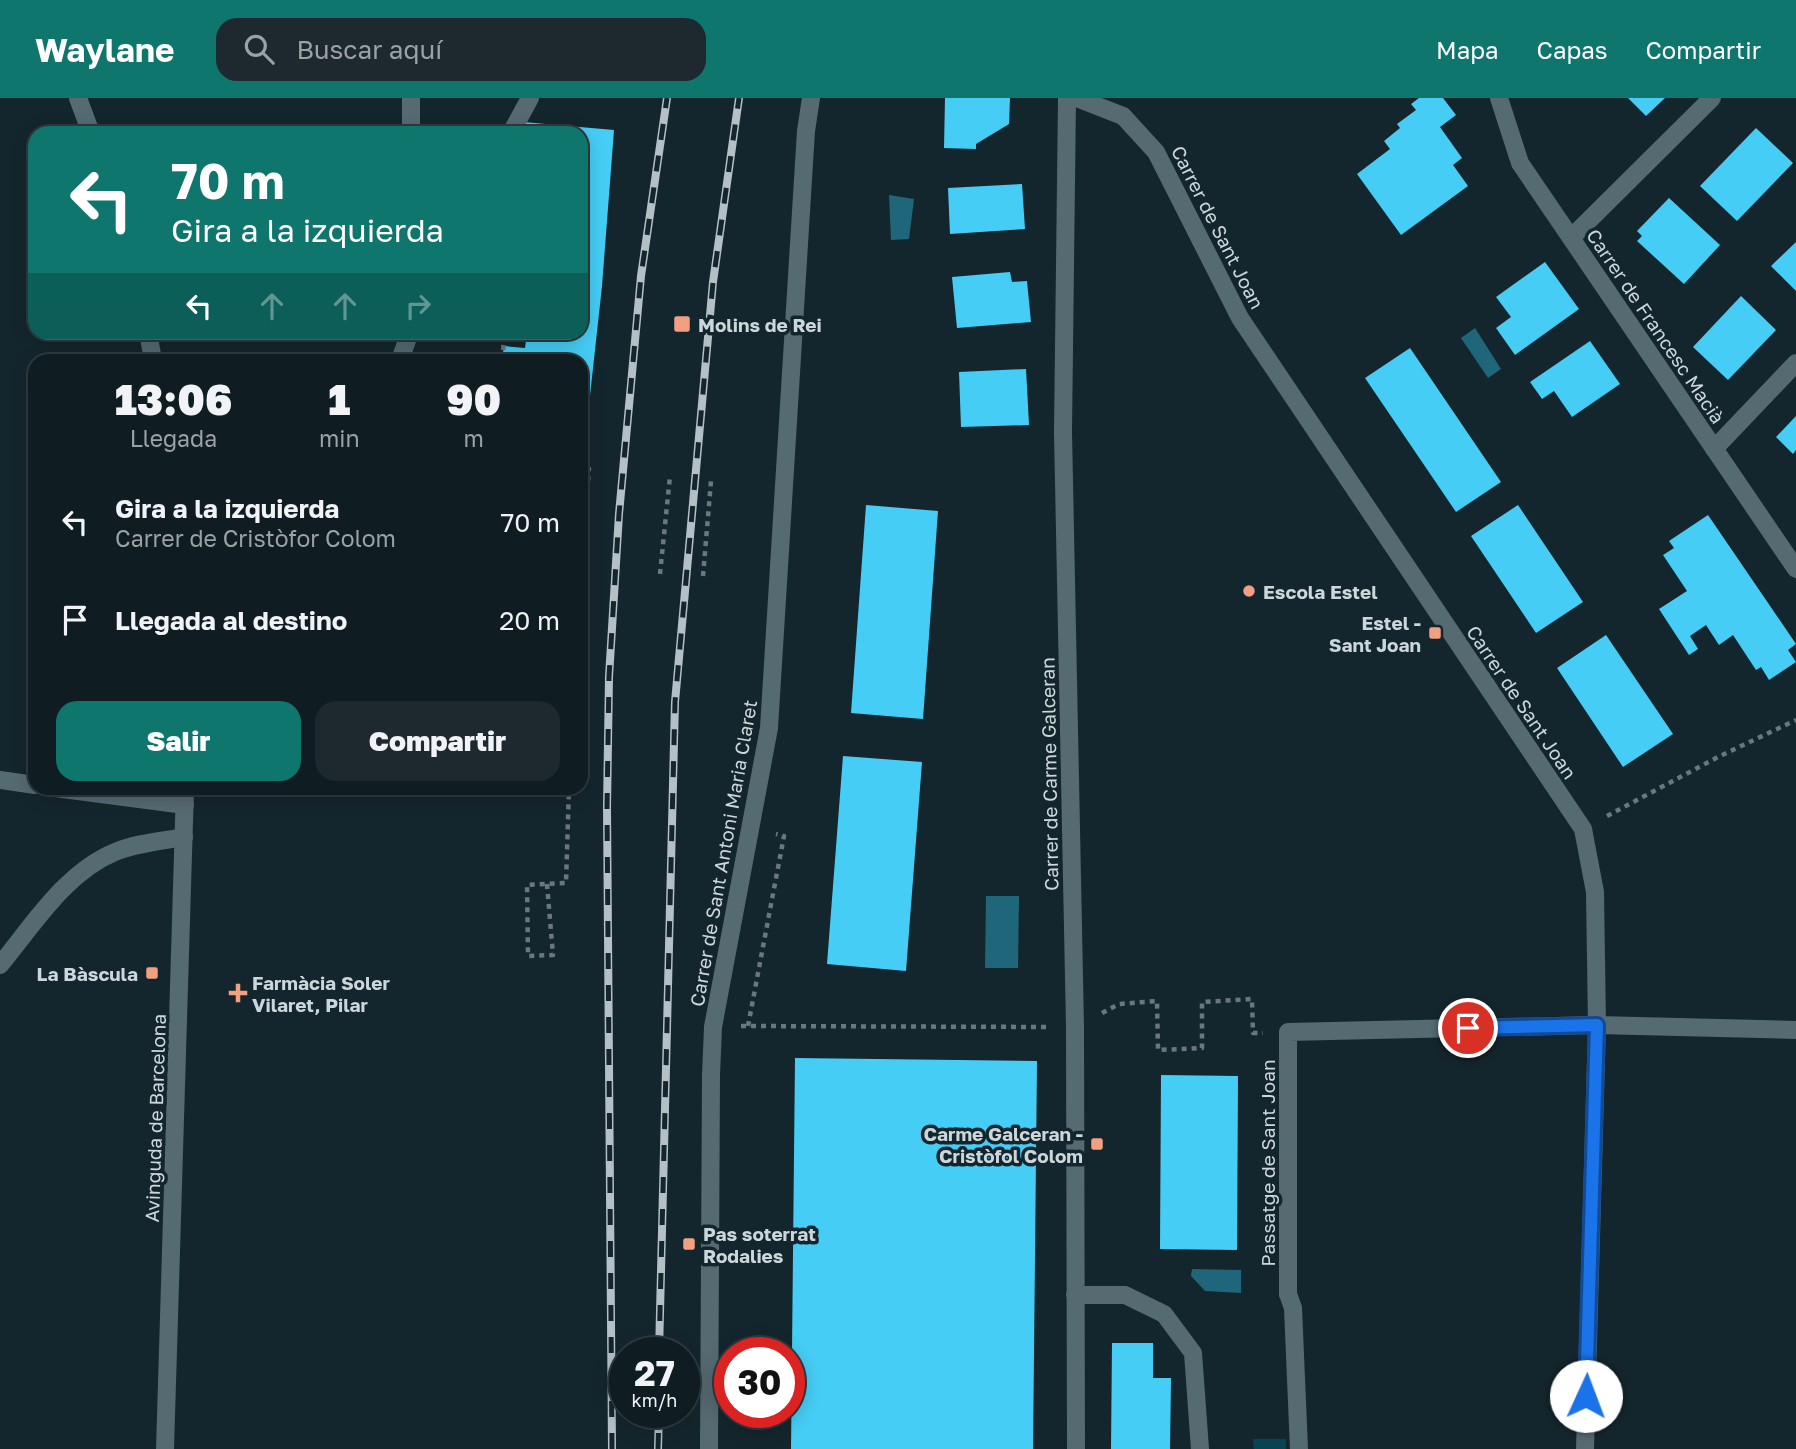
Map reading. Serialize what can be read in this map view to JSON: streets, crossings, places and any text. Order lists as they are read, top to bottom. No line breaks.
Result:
{"streets":{"street":["Carrer de Sant Joan","Carrer de Francesc Macià","Carrer de Carme Galceran","Carrer de Sant Antoni Maria Claret","Avinguda de Barcelona","Passatge de Sant Joan"]},"crossings":[["Carrer de Sant Joan","Passatge de Sant Joan"]],"places":{"transit":["Molins de Rei","Estel - Sant Joan","La Bàscula","Carme Galceran - Cristòfol Colom","Pas soterrat Rodalies"],"other":["Escola Estel"],"health":["Farmàcia Soler Vilaret, Pilar"]},"page":{"header":"Waylane","search":"Buscar aquí","nav":["Mapa","Capas","Compartir"],"turn":["70 m","Gira a la izquierda"],"eta":["13:06","Llegada","1","min","90","m"],"list":[{"name":"Gira a la izquierda","note":"Carrer de Cristòfor Colom","value":"70 m"},{"name":"Llegada al destino","value":"20 m"}],"buttons":["Salir","Compartir"],"speed":"27 km/h","limit":"30"}}
